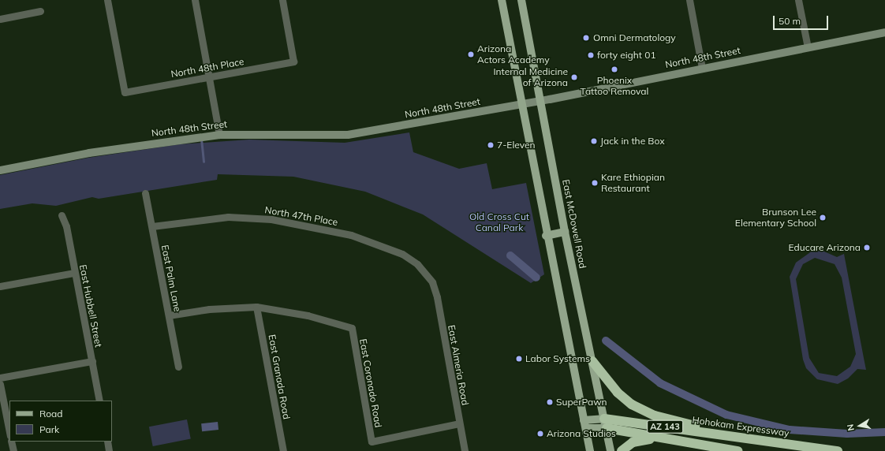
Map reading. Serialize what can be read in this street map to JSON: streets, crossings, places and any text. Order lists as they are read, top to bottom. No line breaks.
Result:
{"streets":{"highway":["AZ 143","Hohokam Expressway"],"main road":["East McDowell Road"],"street":["North 48th Street","North 48th Place","North 47th Place","East Palm Lane","East Hubbell Street","East Almeria Road","East Granada Road","East Coronado Road"]},"crossings":[["North 48th Street","East McDowell Road"],["North 47th Place","East Palm Lane"],["North 47th Place","East Almeria Road"],["East McDowell Road","AZ 143"],["East McDowell Road","Hohokam Expressway"],["East Almeria Road","East Coronado Road"],["East Granada Road","East Coronado Road"]],"parks":["Old Cross Cut Canal Park"],"places":["Omni Dermatology","Arizona Actors Academy","forty eight 01","Phoenix Tattoo Removal","Internal Medicine of Arizona","Jack in the Box","7-Eleven","Kare Ethiopian Restaurant","Brunson Lee Elementary School","Educare Arizona","Labor Systems","SuperPawn","Arizona Studios"],"legend":["Road","Park"],"scale_bar":"50 m","north":"left"}
